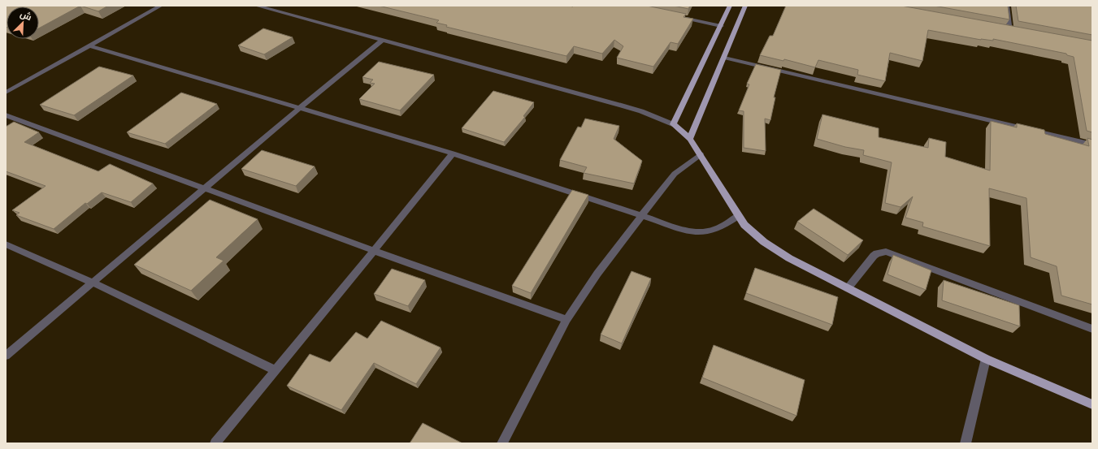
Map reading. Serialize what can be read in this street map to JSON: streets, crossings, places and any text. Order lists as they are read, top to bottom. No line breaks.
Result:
{"north":"top right"}
